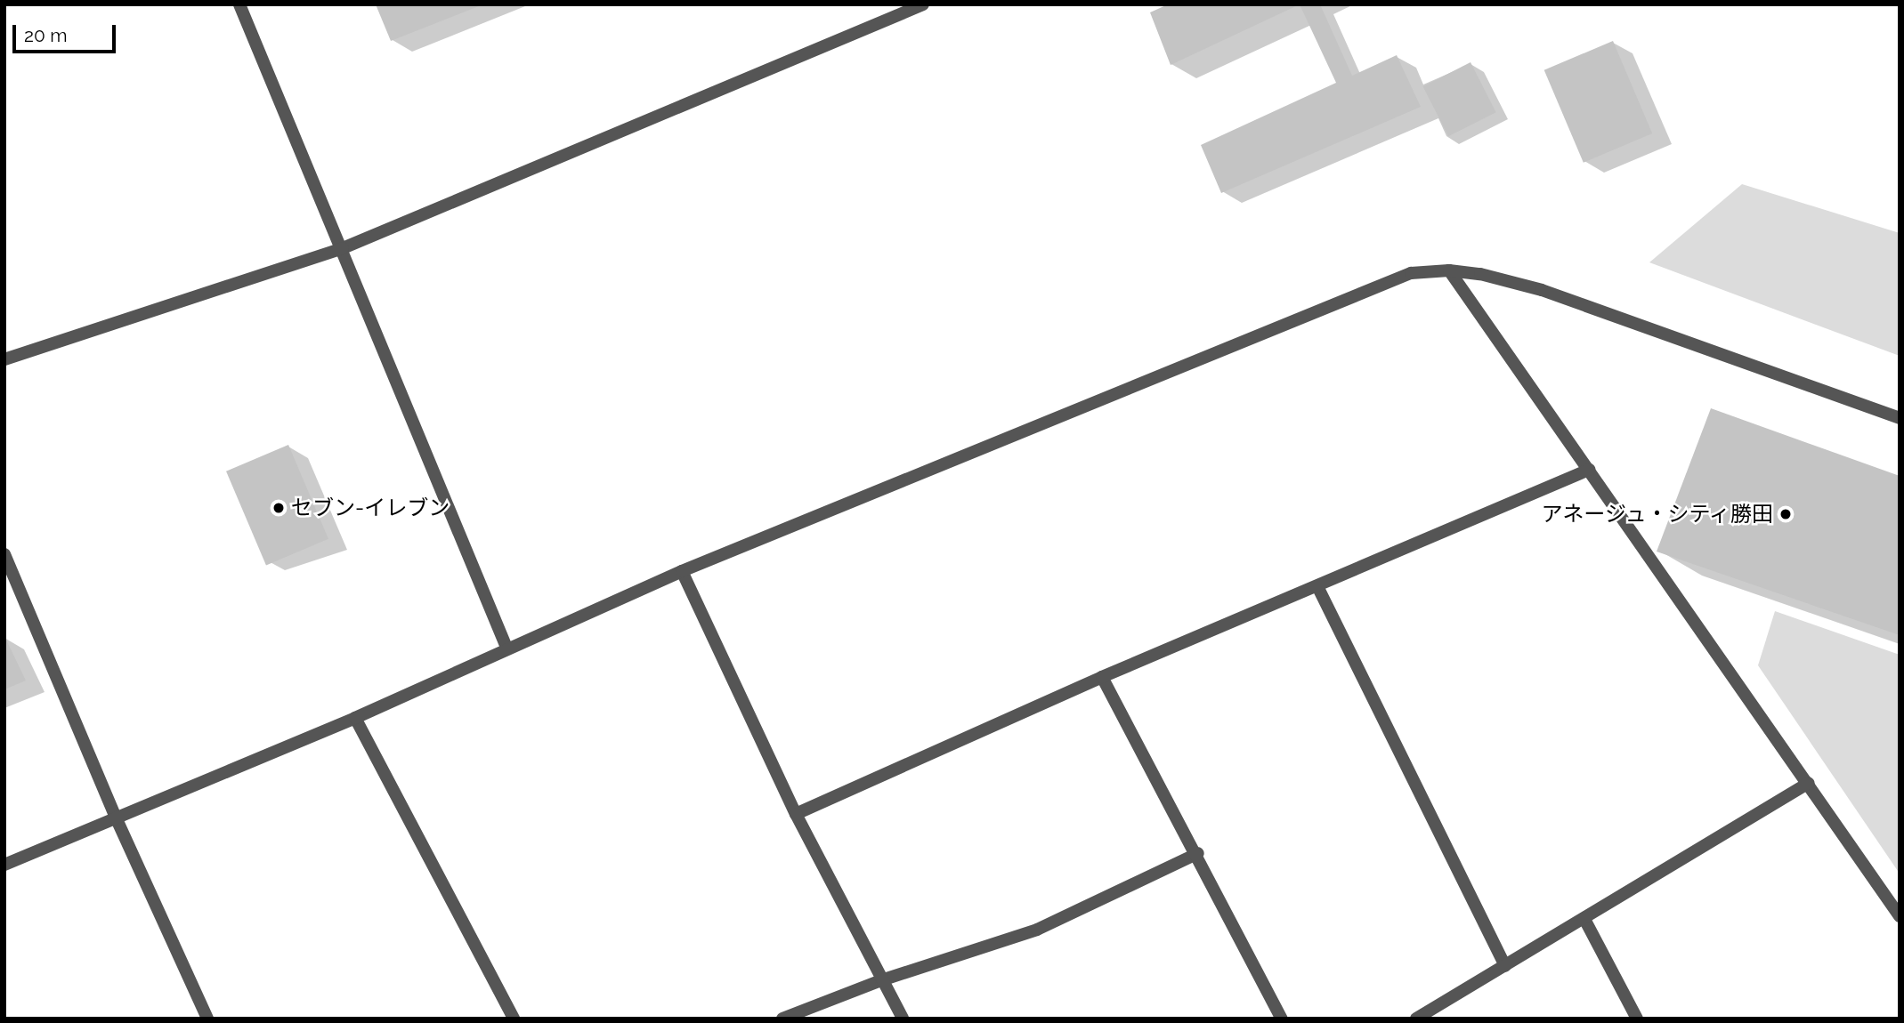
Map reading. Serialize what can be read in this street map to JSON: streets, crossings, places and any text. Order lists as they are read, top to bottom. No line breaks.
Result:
{"places":["セブン-イレブン","アネージュ・シティ勝田"],"scale_bar":"20 m"}
